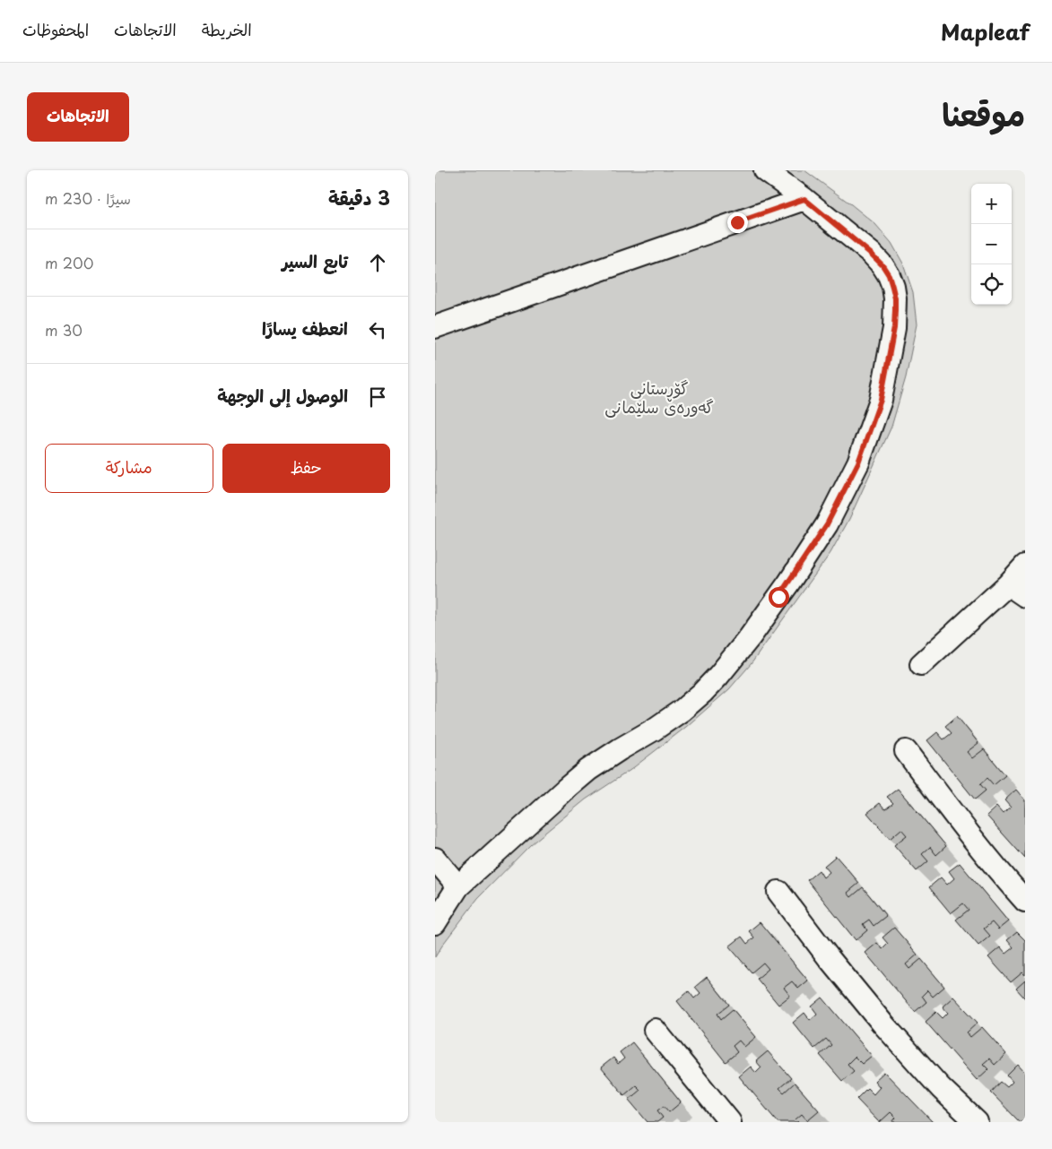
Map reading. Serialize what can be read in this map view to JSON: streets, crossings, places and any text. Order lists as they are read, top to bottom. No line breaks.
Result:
{"parks":["گۆڕستانی گەورەی سلێمانی"],"page":{"header":"Mapleaf","nav":["الخريطة","الاتجاهات","المحفوظات"],"title":"موقعنا","buttons":["الاتجاهات",["حفظ","مشاركة"]],"heading":["3 دقيقة","سيرًا · 230 m"],"map_buttons":["+","−"],"list":[["تابع السير","200 m"],["انعطف يسارًا","30 m"],"الوصول إلى الوجهة"]}}
